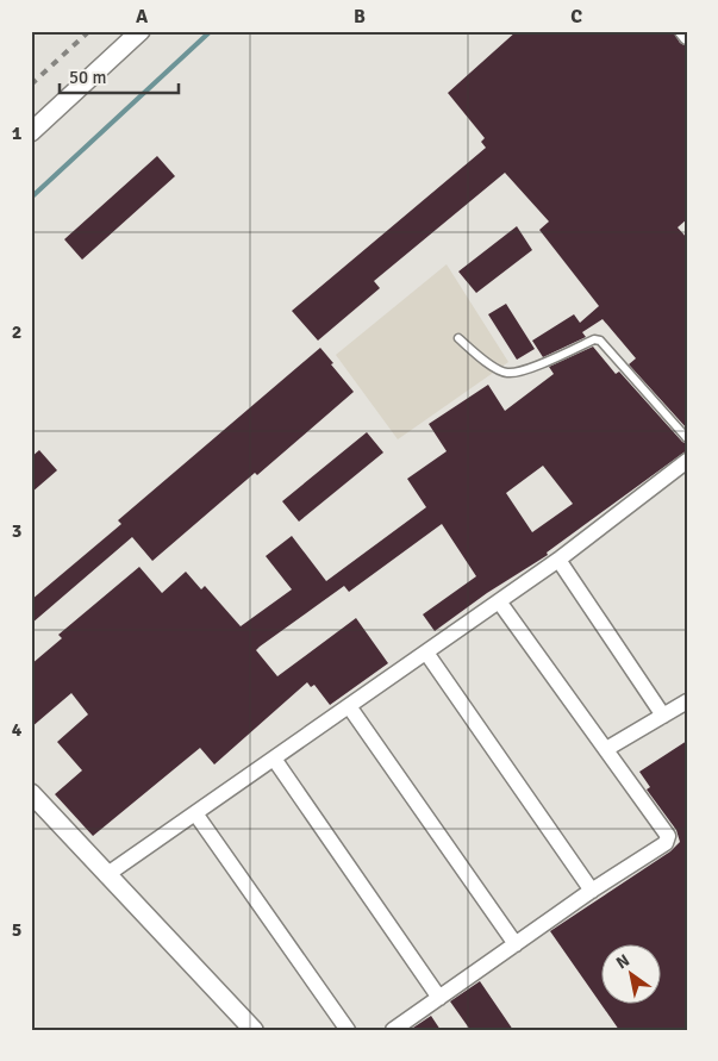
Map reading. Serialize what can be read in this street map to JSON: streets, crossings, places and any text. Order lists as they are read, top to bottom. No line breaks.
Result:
{"scale_bar":"50 m","north":"top left","grid":{"columns":["A","B","C"],"rows":["1","2","3","4","5"]}}
